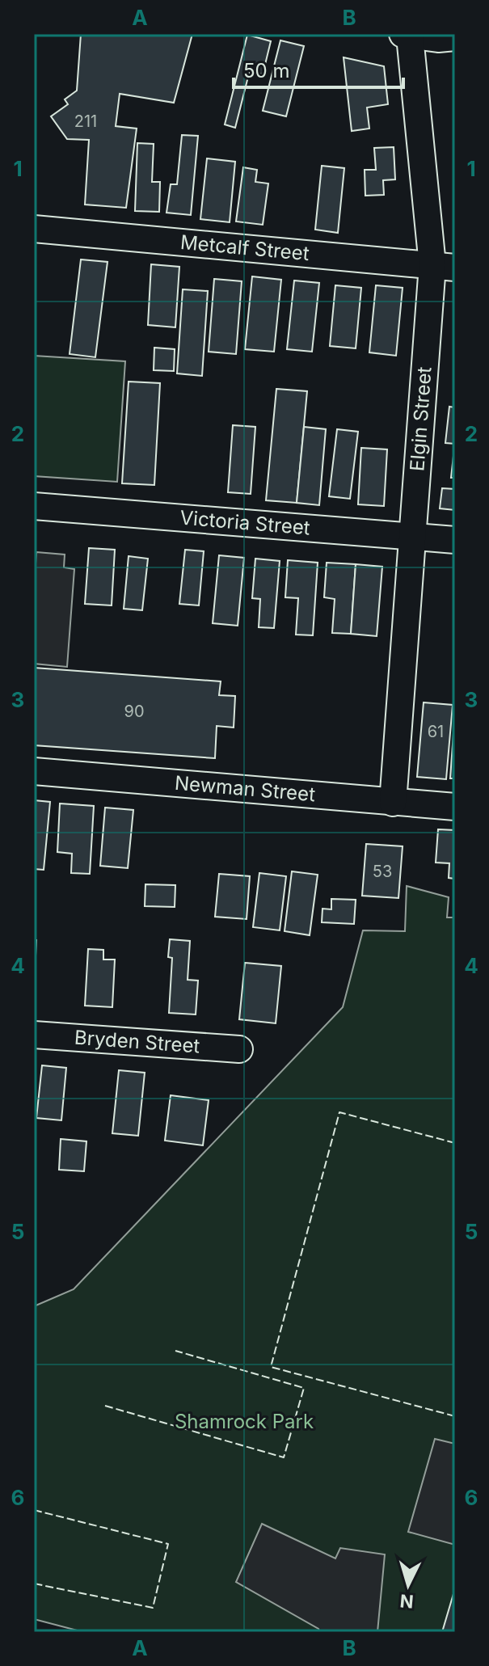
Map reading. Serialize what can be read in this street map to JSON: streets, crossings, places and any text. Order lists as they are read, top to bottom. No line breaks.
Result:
{"streets":{"street":["Metcalf Street","Elgin Street","Victoria Street","Newman Street","Bryden Street"]},"crossings":[["Metcalf Street","Elgin Street"],["Elgin Street","Victoria Street"],["Elgin Street","Newman Street"]],"parks":["Shamrock Park"],"house_numbers":["211","90","61","53"],"scale_bar":"50 m","north":"bottom","grid":{"columns":["A","B"],"rows":["1","2","3","4","5","6"]}}
